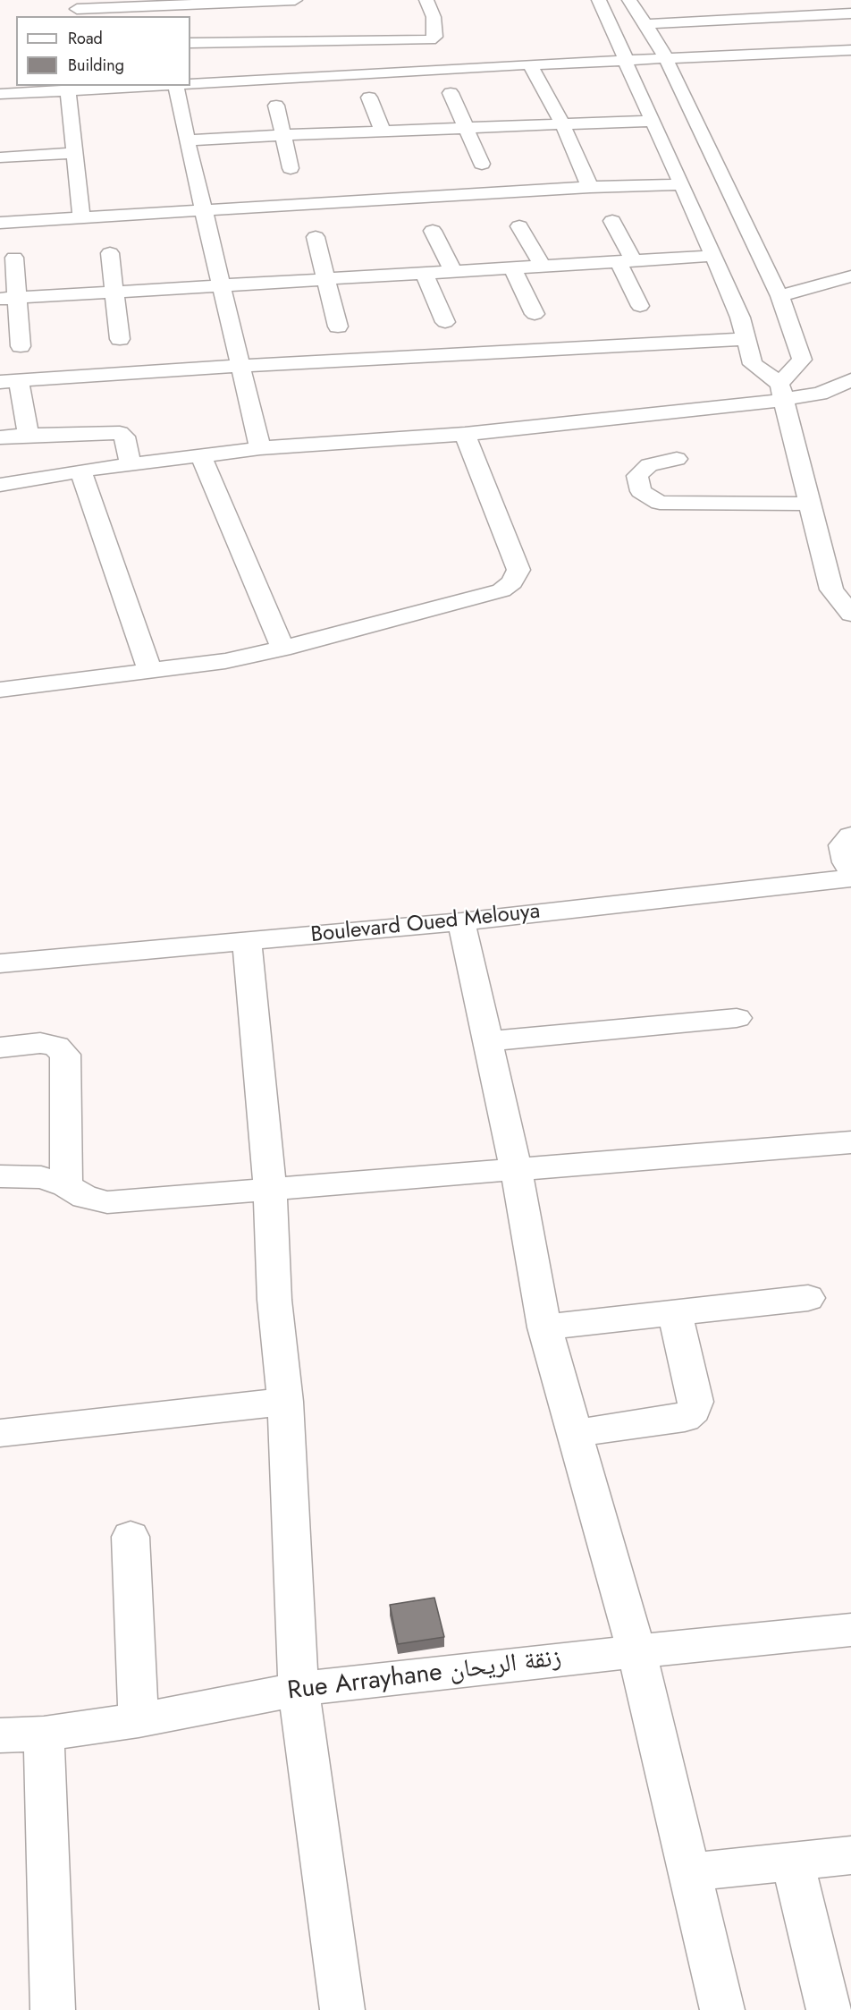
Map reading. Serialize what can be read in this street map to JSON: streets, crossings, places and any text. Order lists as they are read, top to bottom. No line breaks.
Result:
{"streets":{"street":["Boulevard Oued Melouya","Rue Arrayhane زنقة الريحان"]},"legend":["Road","Building"]}
